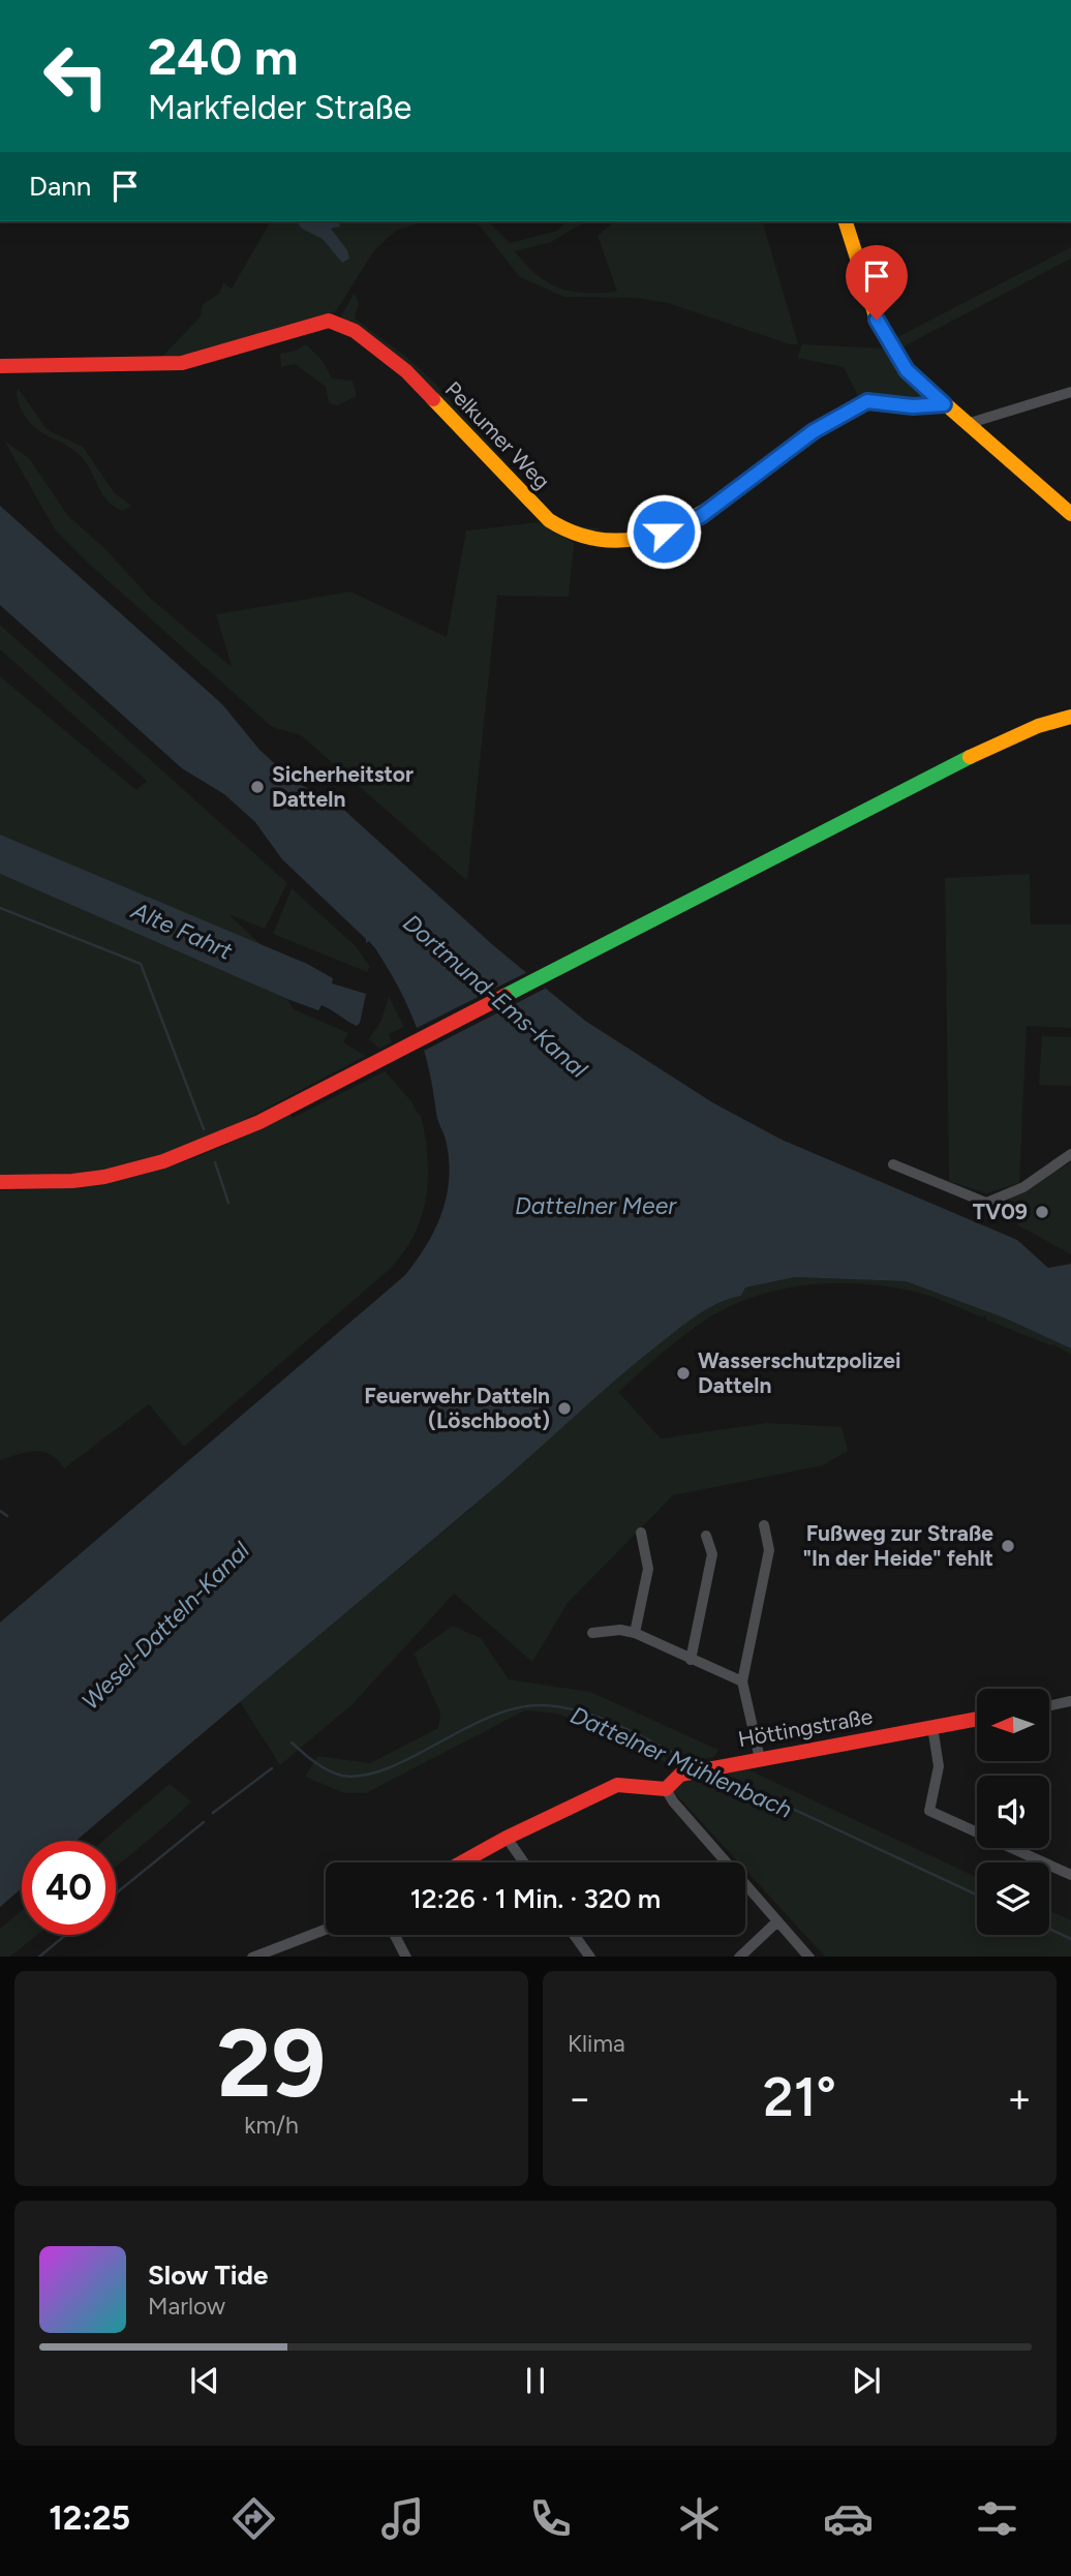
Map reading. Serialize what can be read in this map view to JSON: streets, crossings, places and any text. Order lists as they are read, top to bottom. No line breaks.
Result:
{"streets":{"street":["Pelkumer Weg","Höttingstraße"]},"water":["Alte Fahrt","Dortmund-Ems-Kanal","Dattelner Meer","Wesel-Datteln-Kanal","Dattelner Mühlenbach"],"places":["Sicherheitstor Datteln","TV09","Wasserschutzpolizei Datteln","Feuerwehr Datteln (Löschboot)","Fußweg zur Straße \"In der Heide\" fehlt"],"north":"left","page":{"turn":["240 m","Markfelder Straße"],"then":"Dann","limit":"40","trip":"12:26 · 1 Min. · 320 m","tile":[["29","km/h"],"Klima"],"heat":["−","21°","+"],"song":["Slow Tide","Marlow"],"tabs":"12:25"}}
